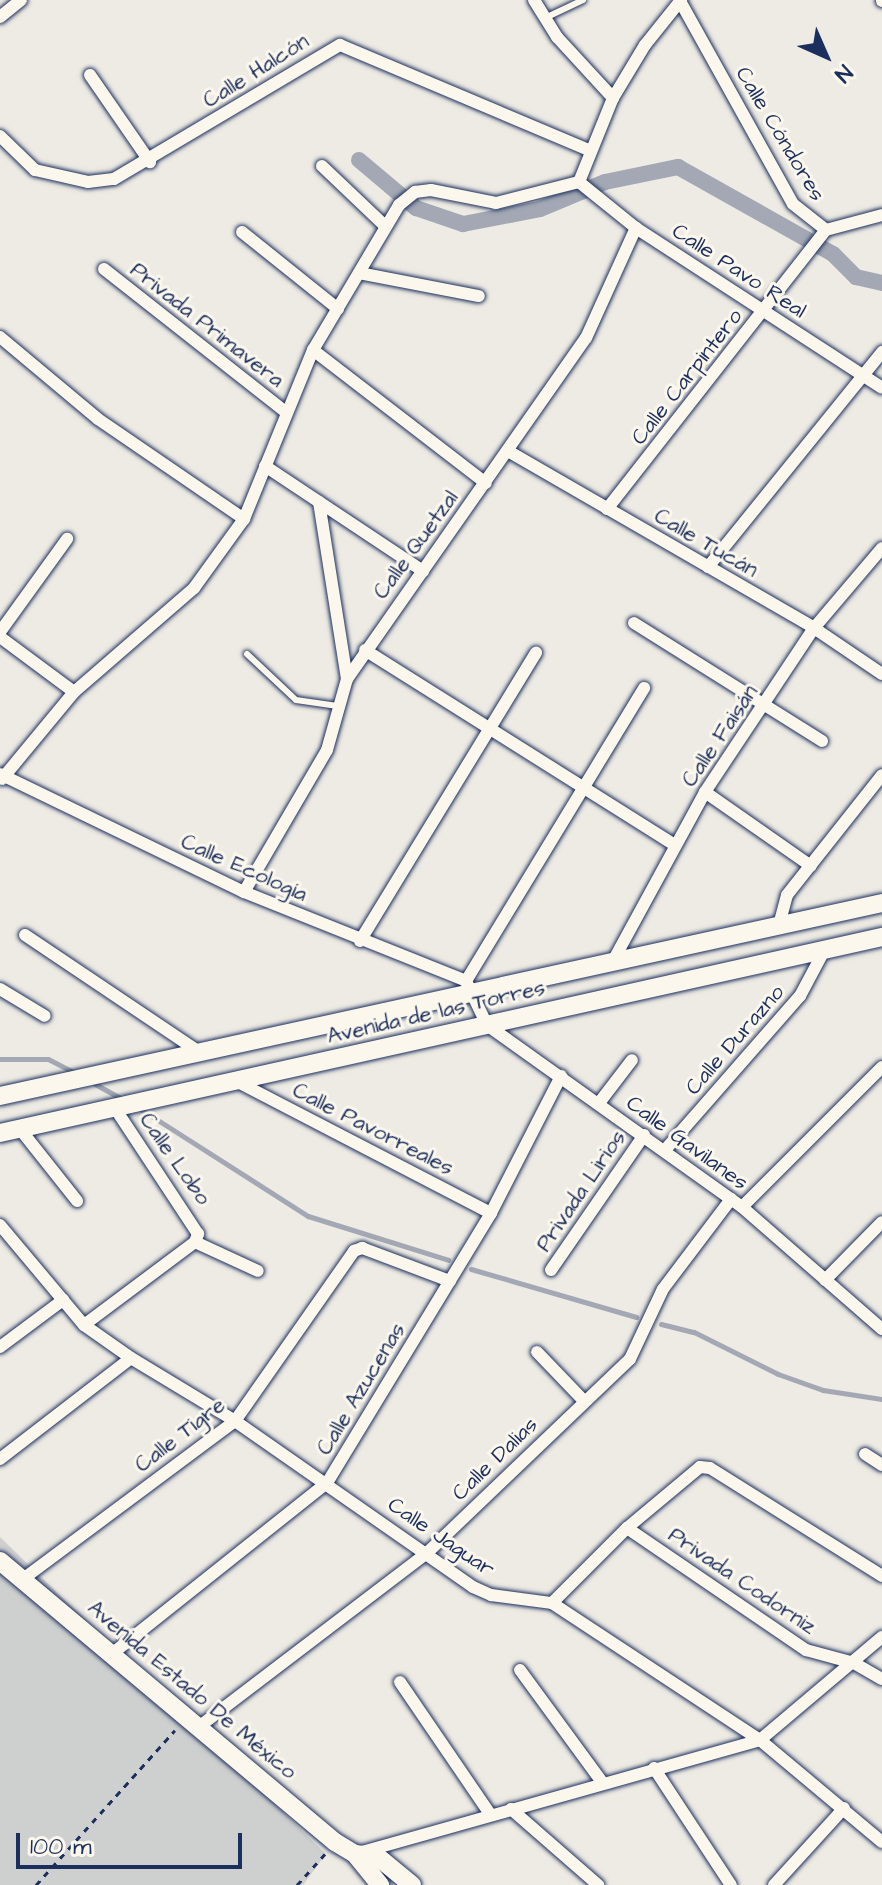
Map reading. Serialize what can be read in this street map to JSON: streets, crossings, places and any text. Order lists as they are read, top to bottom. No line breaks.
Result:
{"streets":{"main road":["Avenida de las Torres","Avenida Estado De México"],"street":["Calle Halcón","Calle Cóndores","Calle Pavo Real","Privada Primavera","Calle Carpintero","Calle Tucán","Calle Quetzal","Calle Faisán","Calle Ecología","Calle Durazno","Calle Pavorreales","Calle Gavilanes","Calle Lobo","Privada Lirios","Calle Azucenas","Calle Tigre","Calle Dalias","Calle Jaguar","Privada Codorniz"]},"crossings":[["Calle Cóndores","Calle Carpintero"],["Calle Pavo Real","Calle Carpintero"],["Calle Pavo Real","Calle Quetzal"],["Calle Carpintero","Calle Tucán"],["Calle Tucán","Calle Quetzal"],["Calle Tucán","Calle Faisán"],["Calle Quetzal","Calle Ecología"],["Calle Faisán","Avenida de las Torres"],["Calle Ecología","Avenida de las Torres"],["Avenida de las Torres","Calle Durazno"],["Avenida de las Torres","Calle Pavorreales"],["Avenida de las Torres","Calle Gavilanes"],["Avenida de las Torres","Calle Lobo"],["Calle Durazno","Calle Gavilanes"],["Calle Pavorreales","Calle Azucenas"],["Calle Gavilanes","Privada Lirios"],["Calle Gavilanes","Calle Azucenas"],["Calle Gavilanes","Calle Dalias"],["Calle Azucenas","Calle Tigre"],["Calle Azucenas","Calle Jaguar"],["Calle Azucenas","Avenida Estado De México"],["Calle Tigre","Calle Jaguar"],["Calle Tigre","Avenida Estado De México"],["Calle Dalias","Calle Jaguar"],["Calle Dalias","Avenida Estado De México"]],"scale_bar":"100 m","north":"bottom right"}
